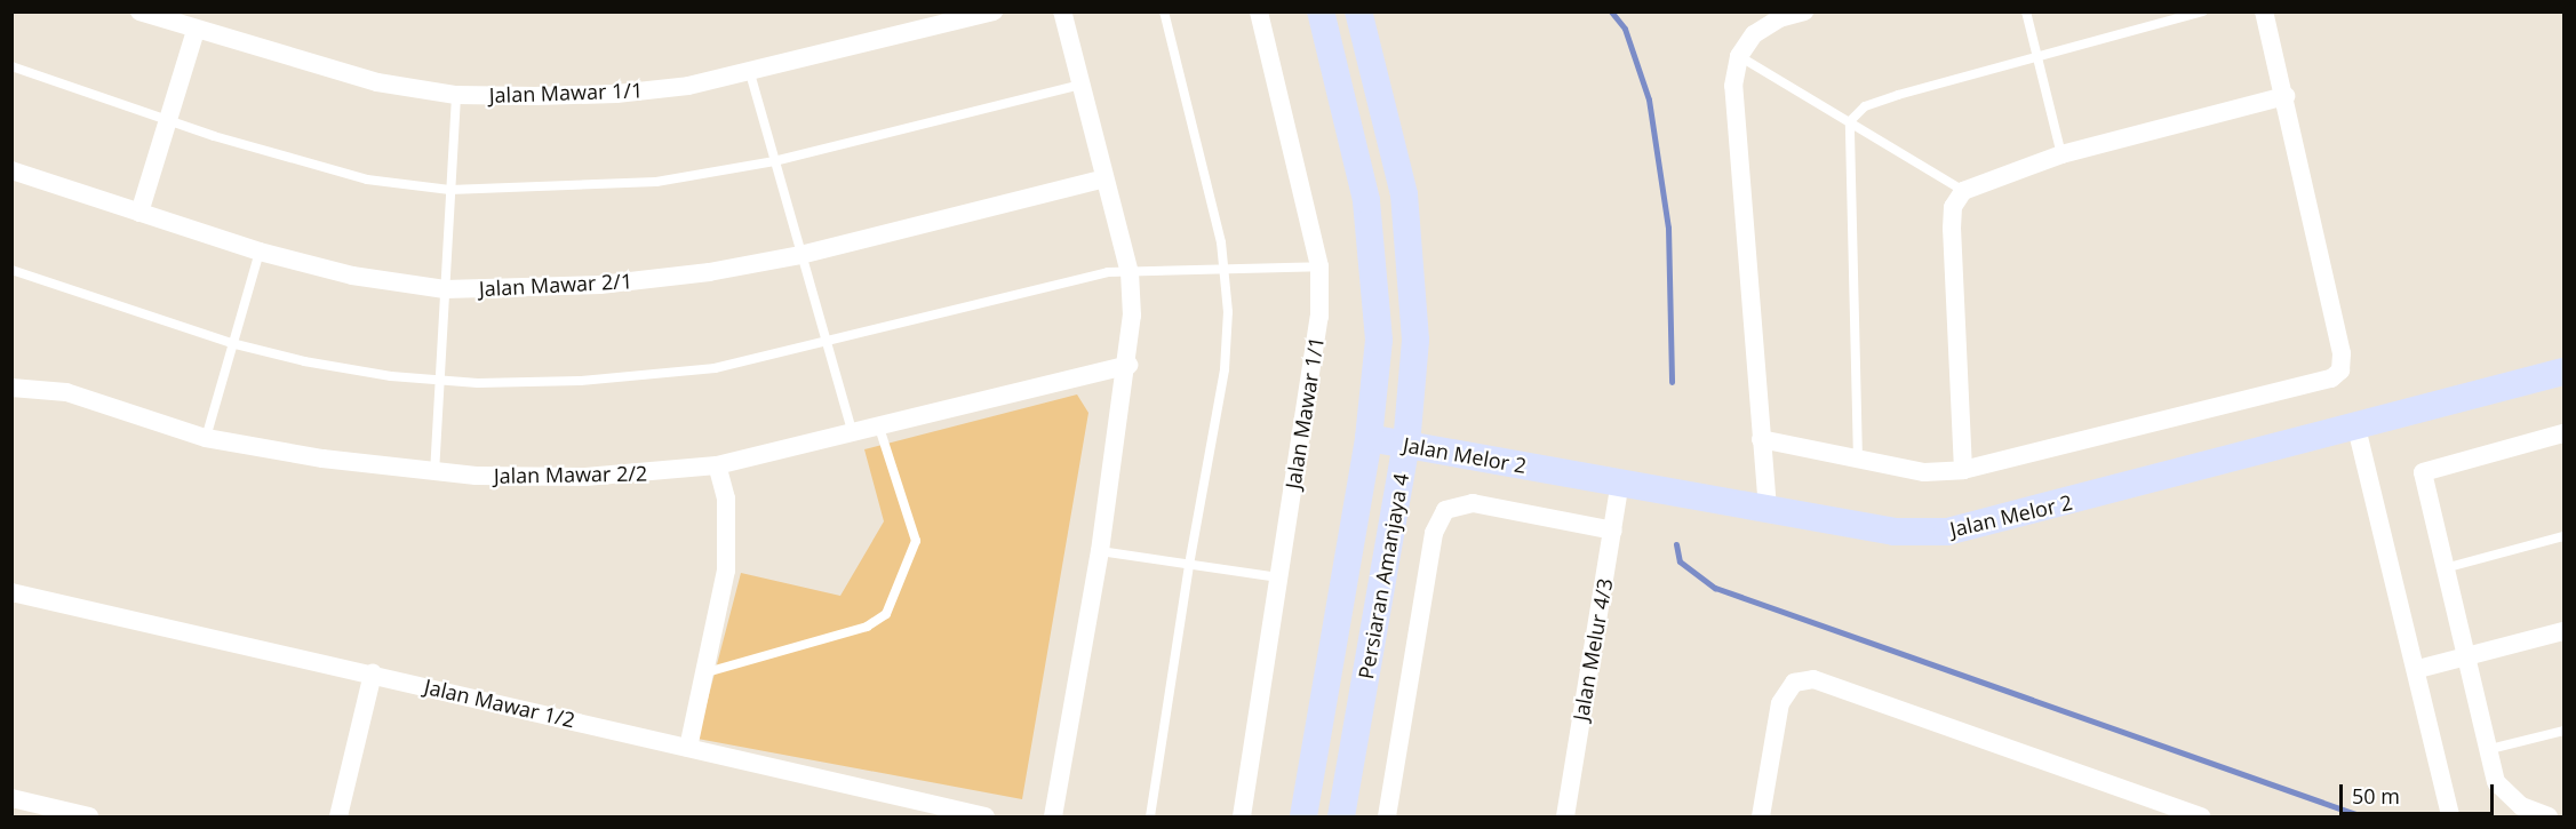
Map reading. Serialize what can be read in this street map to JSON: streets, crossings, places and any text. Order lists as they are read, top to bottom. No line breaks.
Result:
{"streets":{"street":["Jalan Mawar 1/1","Jalan Mawar 2/1","Jalan Melor 2","Jalan Mawar 2/2","Persiaran Amanjaya 4","Jalan Melur 4/3","Jalan Mawar 1/2"]},"crossings":[["Jalan Melor 2","Persiaran Amanjaya 4"],["Jalan Melor 2","Jalan Melur 4/3"]],"scale_bar":"50 m"}
